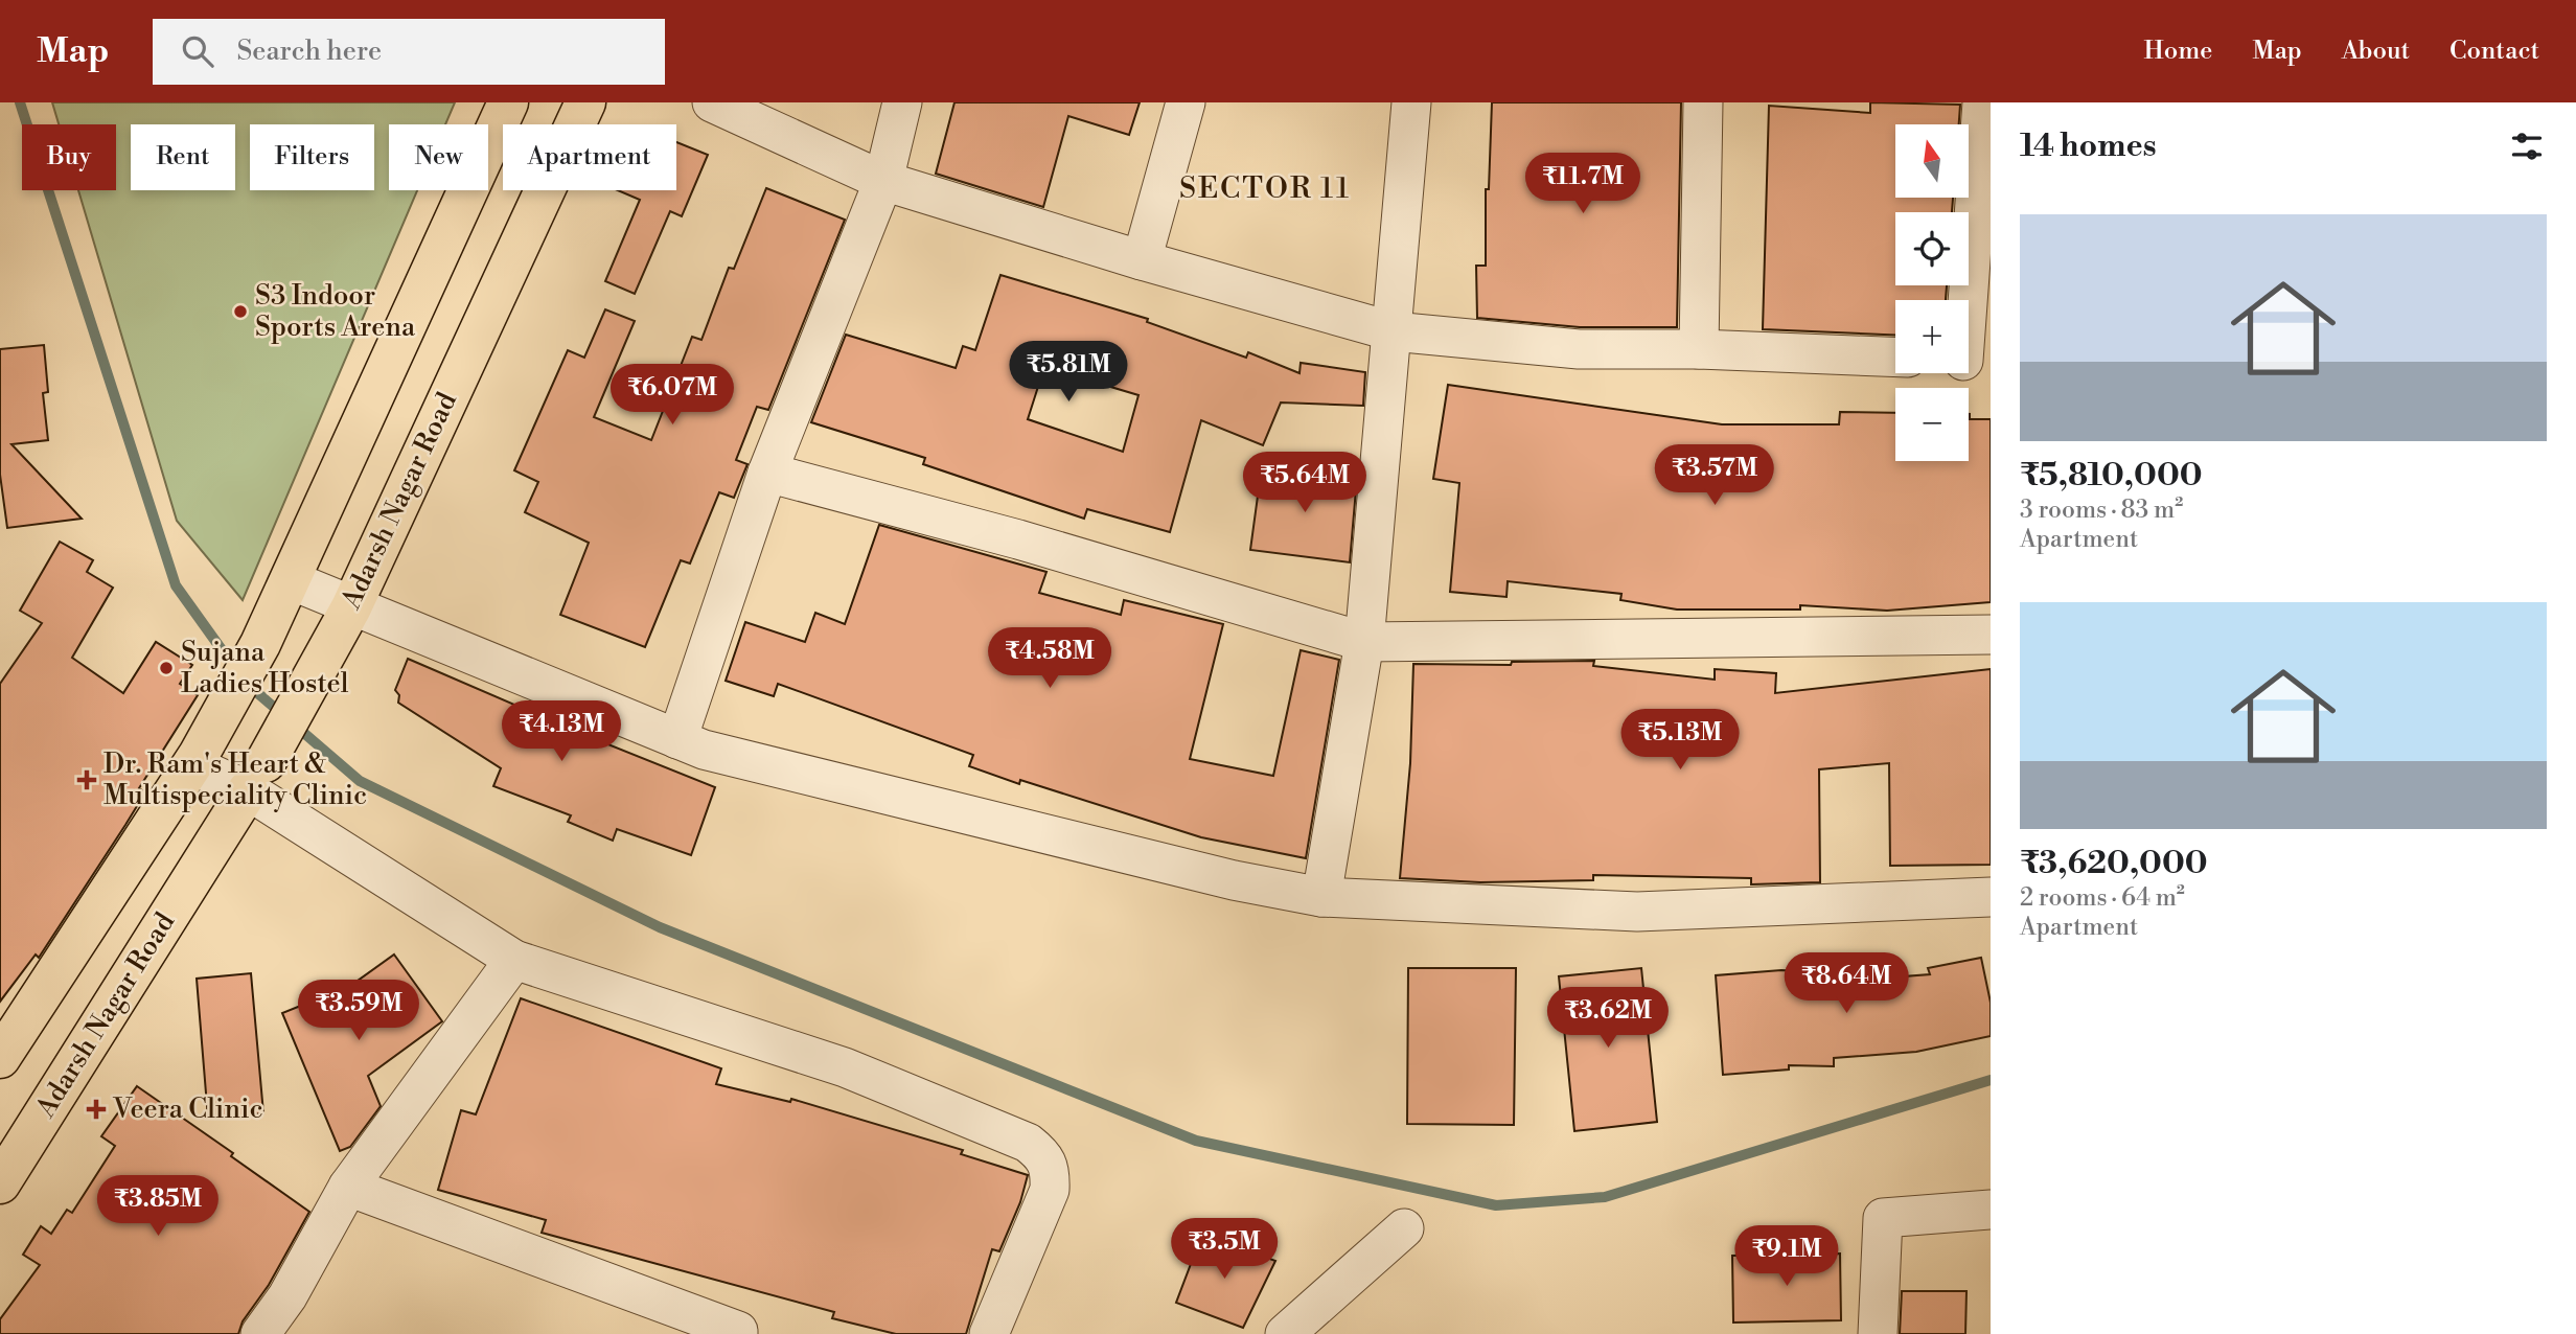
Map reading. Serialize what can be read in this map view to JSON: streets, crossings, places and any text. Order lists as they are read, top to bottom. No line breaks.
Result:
{"streets":{"main road":["Adarsh Nagar Road"]},"districts":["SECTOR 11"],"places":{"other":["S3 Indoor Sports Arena","Sujana Ladies Hostel"],"health":["Dr. Ram's Heart & Multispeciality Clinic","Veera Clinic"]},"north":"top","page":{"header":"Map","search":"Search here","nav":["Home","Map","About","Contact"],"heading":"14 homes","map_buttons":["+","−"],"chip":["Buy","Rent","Filters","New","Apartment"],"price":["₹11.7M","₹5.81M","₹6.07M","₹3.57M","₹5.64M","₹4.58M","₹4.13M","₹5.13M","₹8.64M","₹3.59M","₹3.62M","₹3.85M","₹3.5M","₹9.1M"],"list":[{"name":"₹5,810,000","note":"3 rooms · 83 m² · Apartment"},{"name":"₹3,620,000","note":"2 rooms · 64 m² · Apartment"}]}}
